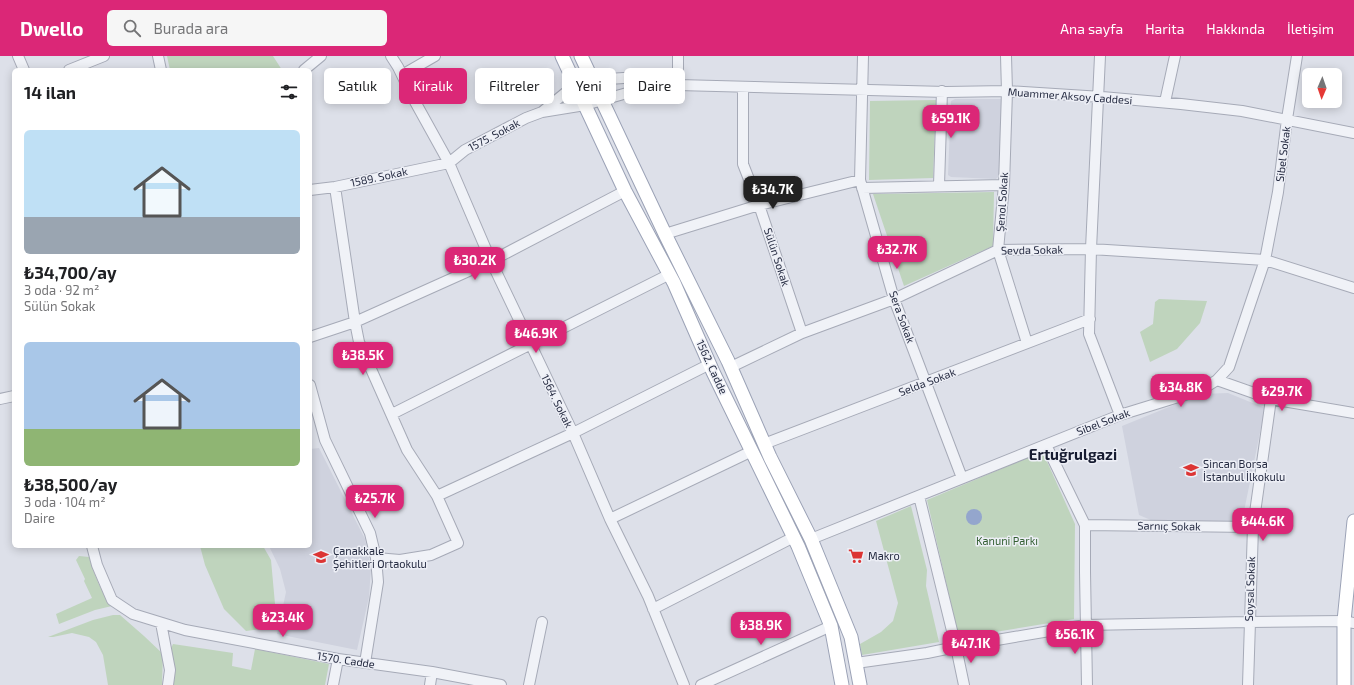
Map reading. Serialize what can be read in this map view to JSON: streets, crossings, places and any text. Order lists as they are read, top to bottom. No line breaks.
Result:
{"streets":{"main road":["1562. Cadde"],"street":["Muammer Aksoy Caddesi","1575. Sokak","Sibel Sokak","1589. Sokak","Şenol Sokak","Sevda Sokak","Sülün Sokak","Sera Sokak","Selda Sokak","1564. Sokak","Sarnıç Sokak","Soysal Sokak","1570. Cadde"]},"crossings":[["Muammer Aksoy Caddesi","Sibel Sokak"],["Muammer Aksoy Caddesi","Şenol Sokak"],["Muammer Aksoy Caddesi","Sülün Sokak"],["Muammer Aksoy Caddesi","Sera Sokak"],["1575. Sokak","1589. Sokak"],["1575. Sokak","1564. Sokak"],["Sibel Sokak","Sevda Sokak"],["Sibel Sokak","Sera Sokak"],["Sibel Sokak","1562. Cadde"],["1589. Sokak","1564. Sokak"],["Şenol Sokak","Sevda Sokak"],["Şenol Sokak","Selda Sokak"],["Sevda Sokak","Sülün Sokak"],["Sevda Sokak","Sera Sokak"],["Sevda Sokak","1562. Cadde"],["Sera Sokak","Selda Sokak"],["1562. Cadde","Selda Sokak"],["Sarnıç Sokak","Soysal Sokak"]],"districts":["Ertuğrulgazi"],"parks":["Kanuni Parkı"],"places":{"school or university":["Sincan Borsa İstanbul İlkokulu","Çanakkale Şehitleri Ortaokulu"],"supermarket":["Makro"]},"north":"bottom","page":{"header":"Dwello","search":"Burada ara","nav":["Ana sayfa","Harita","Hakkında","İletişim"],"chip":["Satılık","Kiralık","Filtreler","Yeni","Daire"],"heading":"14 ilan","price":["₺59.1K","₺34.7K","₺32.7K","₺30.2K","₺46.9K","₺38.5K","₺34.8K","₺29.7K","₺25.7K","₺44.6K","₺23.4K","₺38.9K","₺56.1K","₺47.1K"],"list":[{"name":"₺34,700/ay","note":"3 oda · 92 m² · Sülün Sokak"},{"name":"₺38,500/ay","note":"3 oda · 104 m² · Daire"}]}}
